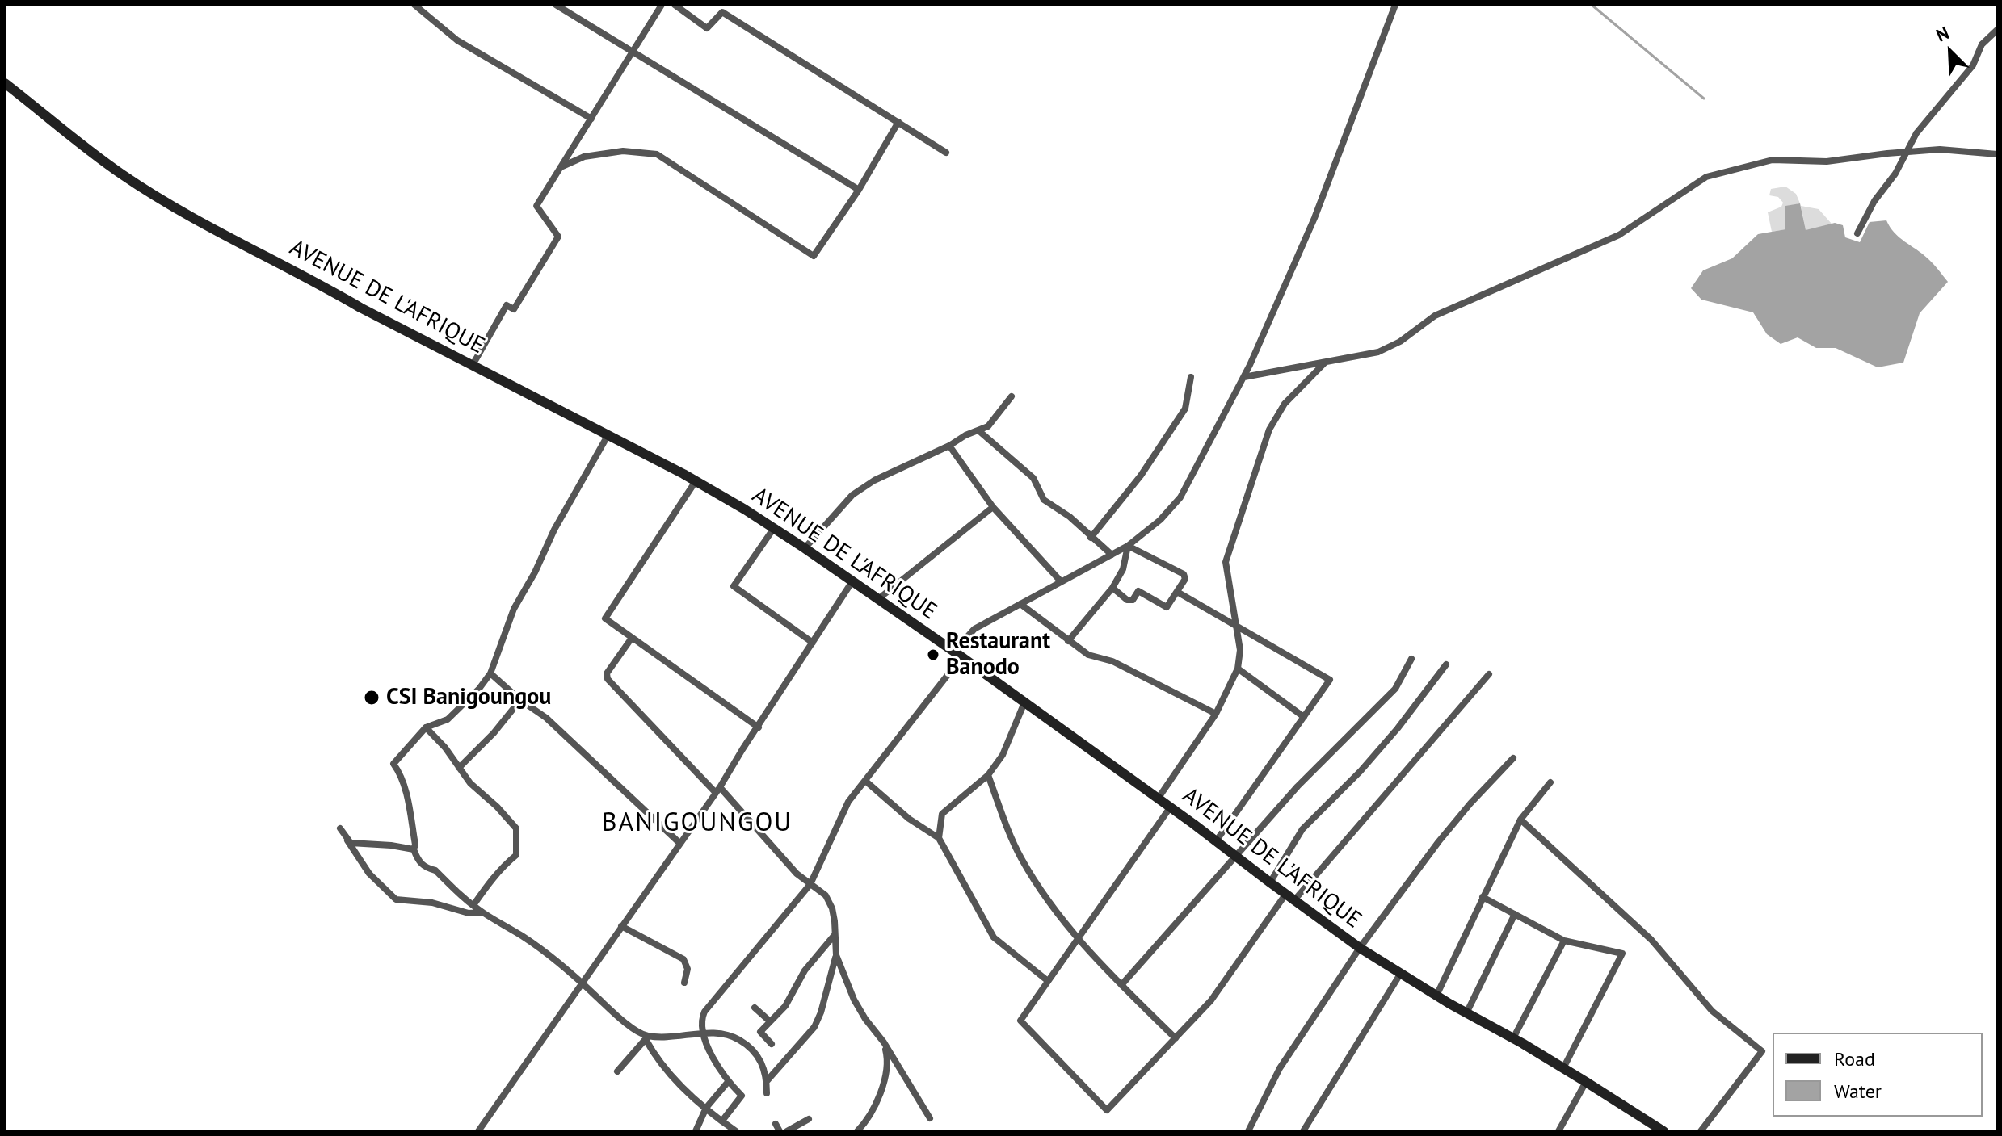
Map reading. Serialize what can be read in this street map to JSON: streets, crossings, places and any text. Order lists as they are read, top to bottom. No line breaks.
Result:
{"streets":{"main road":["AVENUE DE L'AFRIQUE"]},"districts":["BANIGOUNGOU"],"places":["Restaurant Banodo","CSI Banigoungou"],"legend":["Road","Water"],"north":"top left"}
